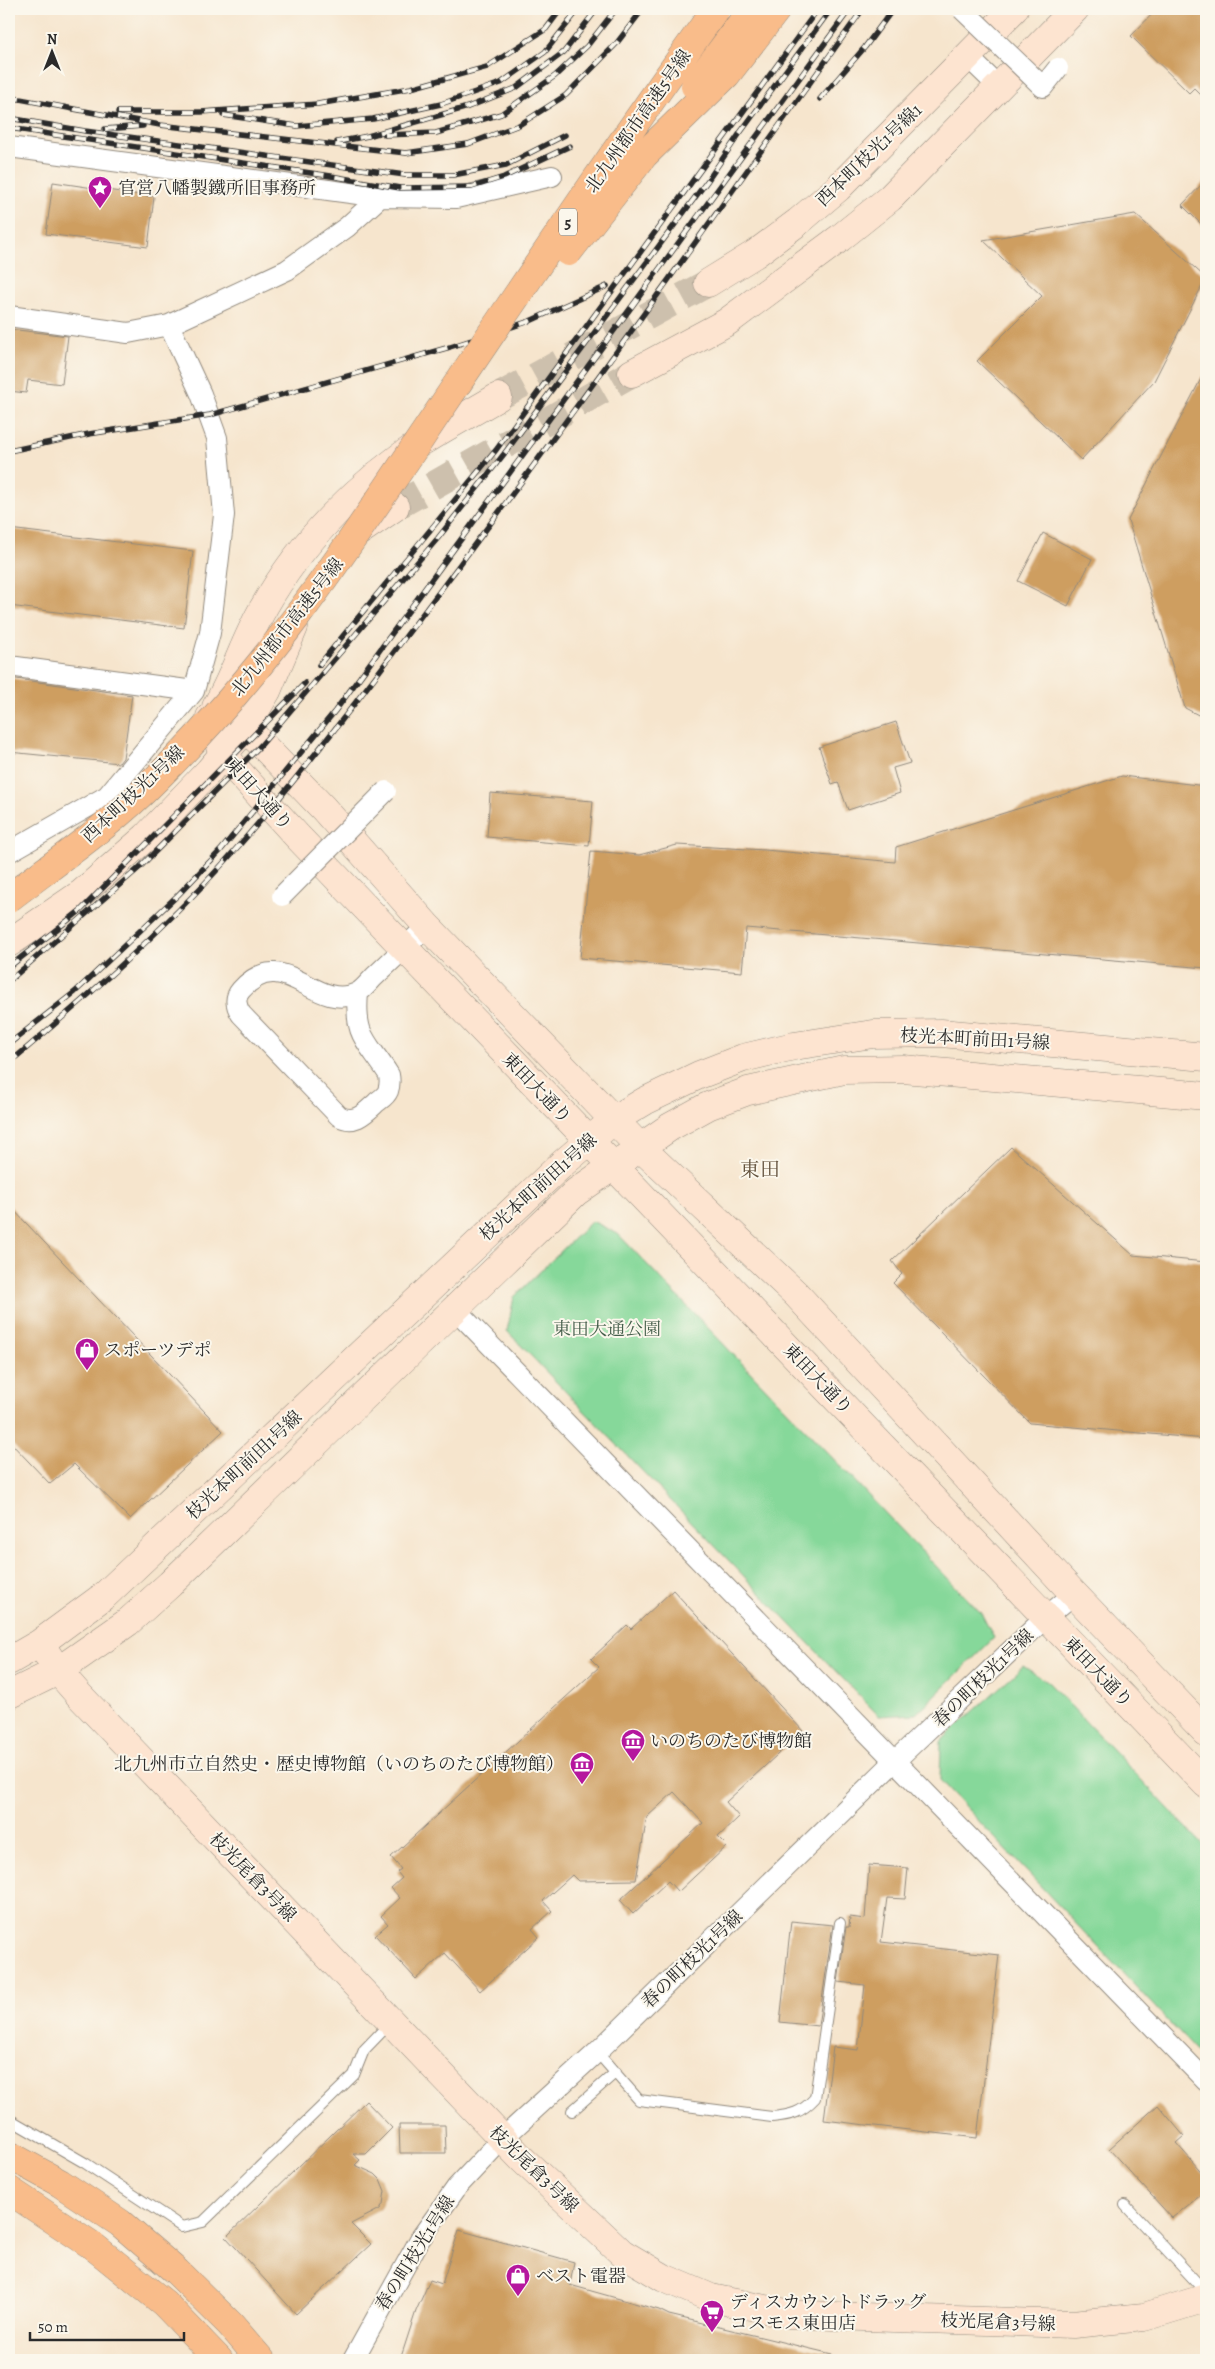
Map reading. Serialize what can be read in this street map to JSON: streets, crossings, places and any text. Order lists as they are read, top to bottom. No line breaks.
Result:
{"streets":{"highway":["北九州都市高速5号線","5"],"street":["西本町枝光1号線1","西本町枝光1号線","東田大通り","枝光本町前田1号線","春の町枝光1号線","枝光尾倉3号線"]},"crossings":[["北九州都市高速5号線","西本町枝光1号線"],["西本町枝光1号線","東田大通り"],["東田大通り","枝光本町前田1号線"],["東田大通り","春の町枝光1号線"],["枝光本町前田1号線","枝光尾倉3号線"],["春の町枝光1号線","枝光尾倉3号線"]],"districts":["東田"],"parks":["東田大通公園"],"places":{"place":["官営八幡製鐵所旧事務所"],"shop":["スポーツデポ","ベスト電器"],"museum":["いのちのたび博物館","北九州市立自然史・歴史博物館（いのちのたび博物館）"],"supermarket":["ディスカウントドラッグ コスモス東田店"]},"scale_bar":"50 m","north":"top"}
